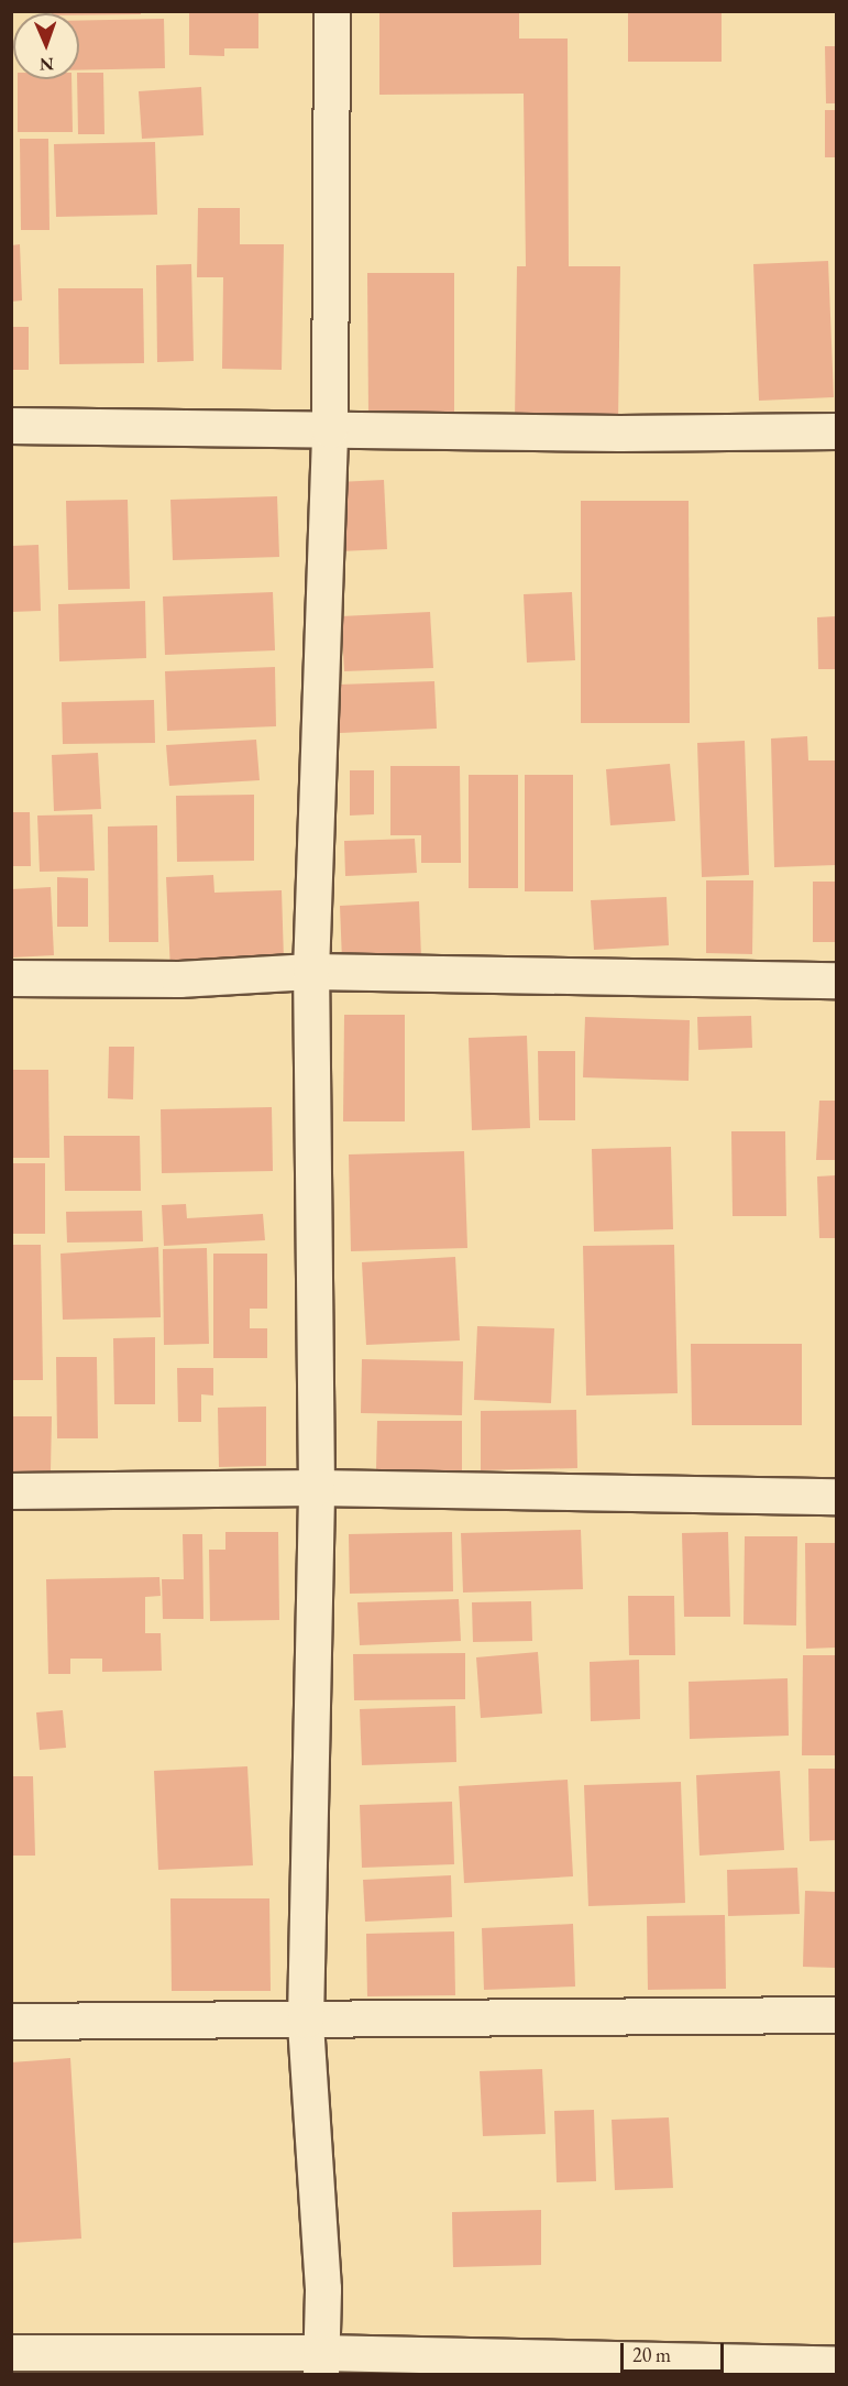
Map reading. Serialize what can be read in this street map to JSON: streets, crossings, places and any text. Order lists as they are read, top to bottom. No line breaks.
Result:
{"scale_bar":"20 m","north":"bottom"}
